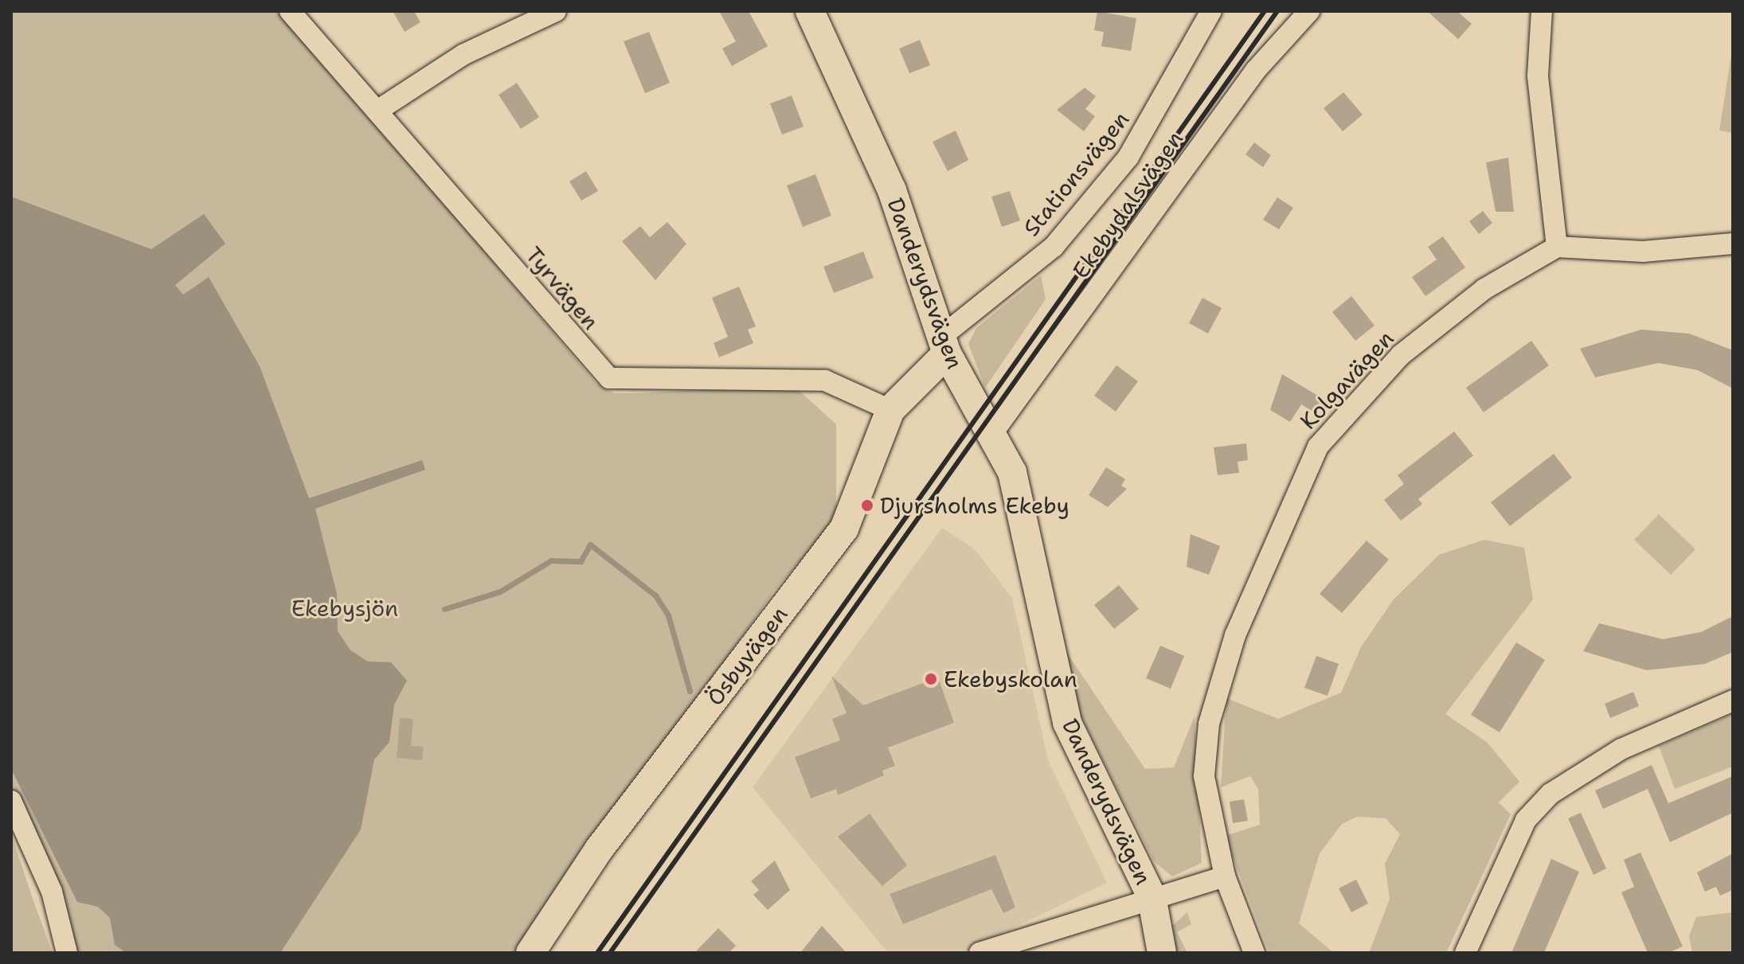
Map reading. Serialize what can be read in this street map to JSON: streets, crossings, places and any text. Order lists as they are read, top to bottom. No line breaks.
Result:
{"streets":{"street":["Stationsvägen","Ekebydalsvägen","Danderydsvägen","Tyrvägen","Kolgavägen","Ösbyvägen"]},"crossings":[["Stationsvägen","Danderydsvägen"],["Stationsvägen","Ösbyvägen"],["Ekebydalsvägen","Danderydsvägen"],["Danderydsvägen","Ösbyvägen"],["Tyrvägen","Ösbyvägen"]],"parks":["Ekebysjön"],"places":["Djursholms Ekeby","Ekebyskolan"]}
